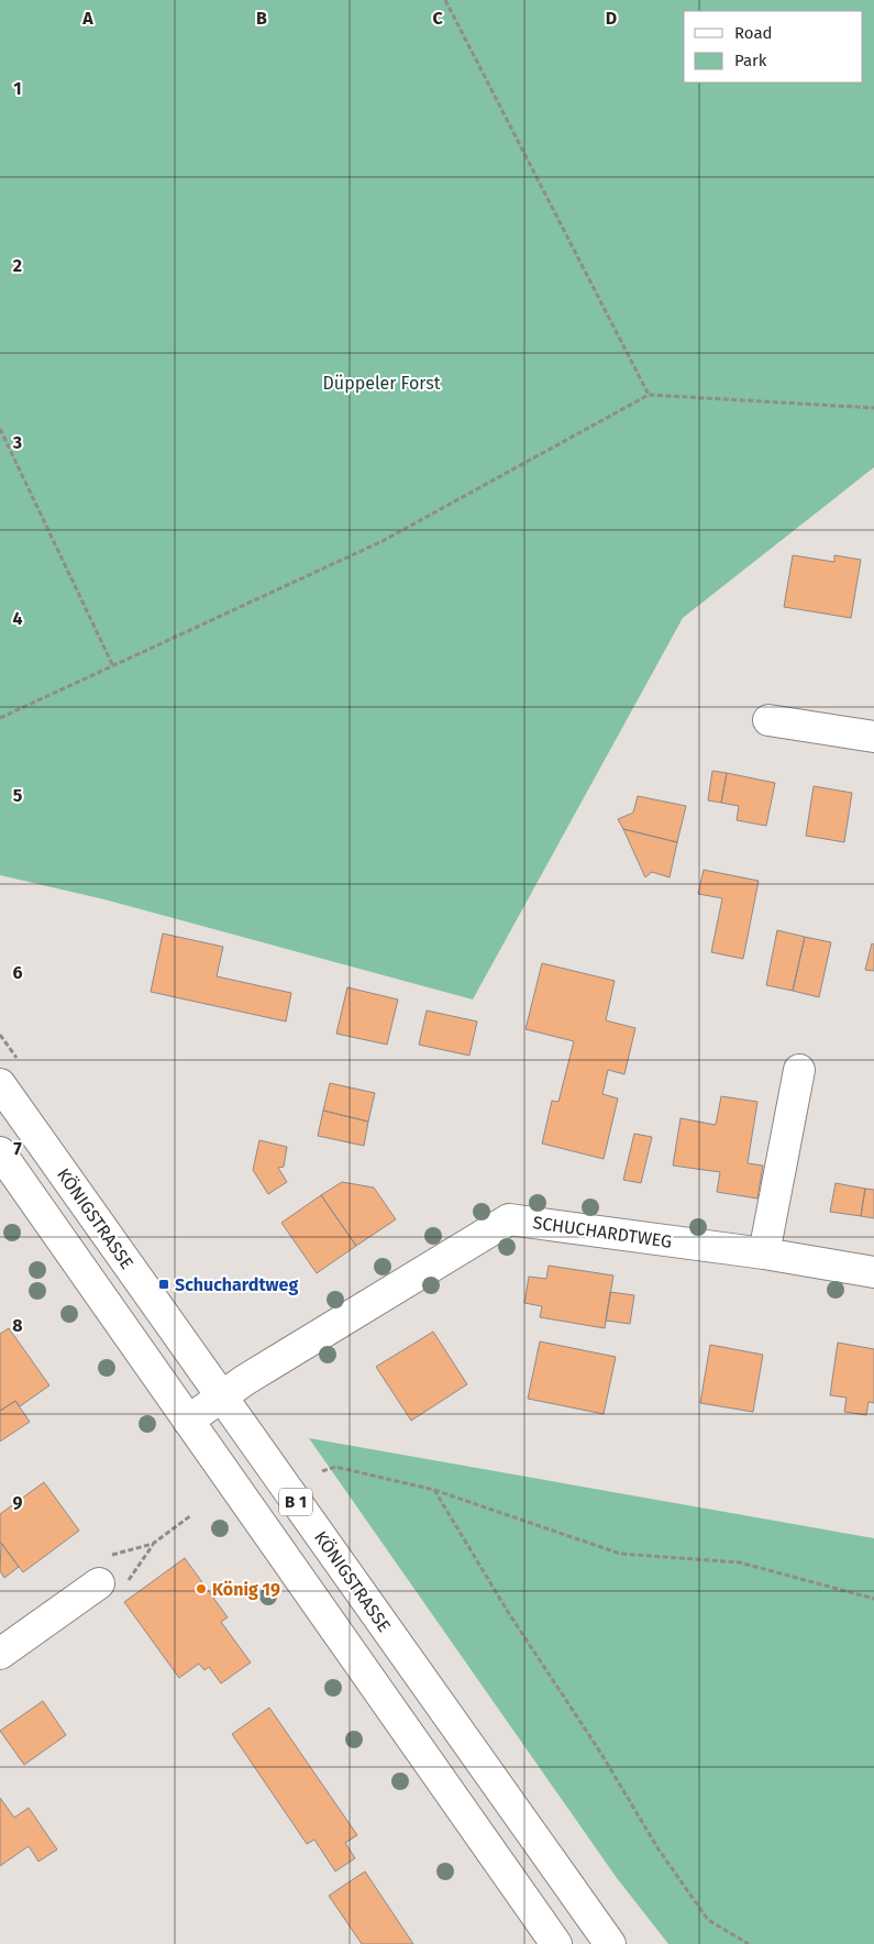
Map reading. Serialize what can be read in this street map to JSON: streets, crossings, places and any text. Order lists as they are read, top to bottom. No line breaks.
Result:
{"streets":{"main road":["KÖNIGSTRASSE","SCHUCHARDTWEG","B 1"]},"crossings":[["KÖNIGSTRASSE","SCHUCHARDTWEG"],["SCHUCHARDTWEG","B 1"]],"parks":["Düppeler Forst"],"places":{"transit":["Schuchardtweg"],"other":["König 19"]},"legend":["Road","Park"],"grid":{"columns":["A","B","C","D"],"rows":["1","2","3","4","5","6","7","8","9"]}}
